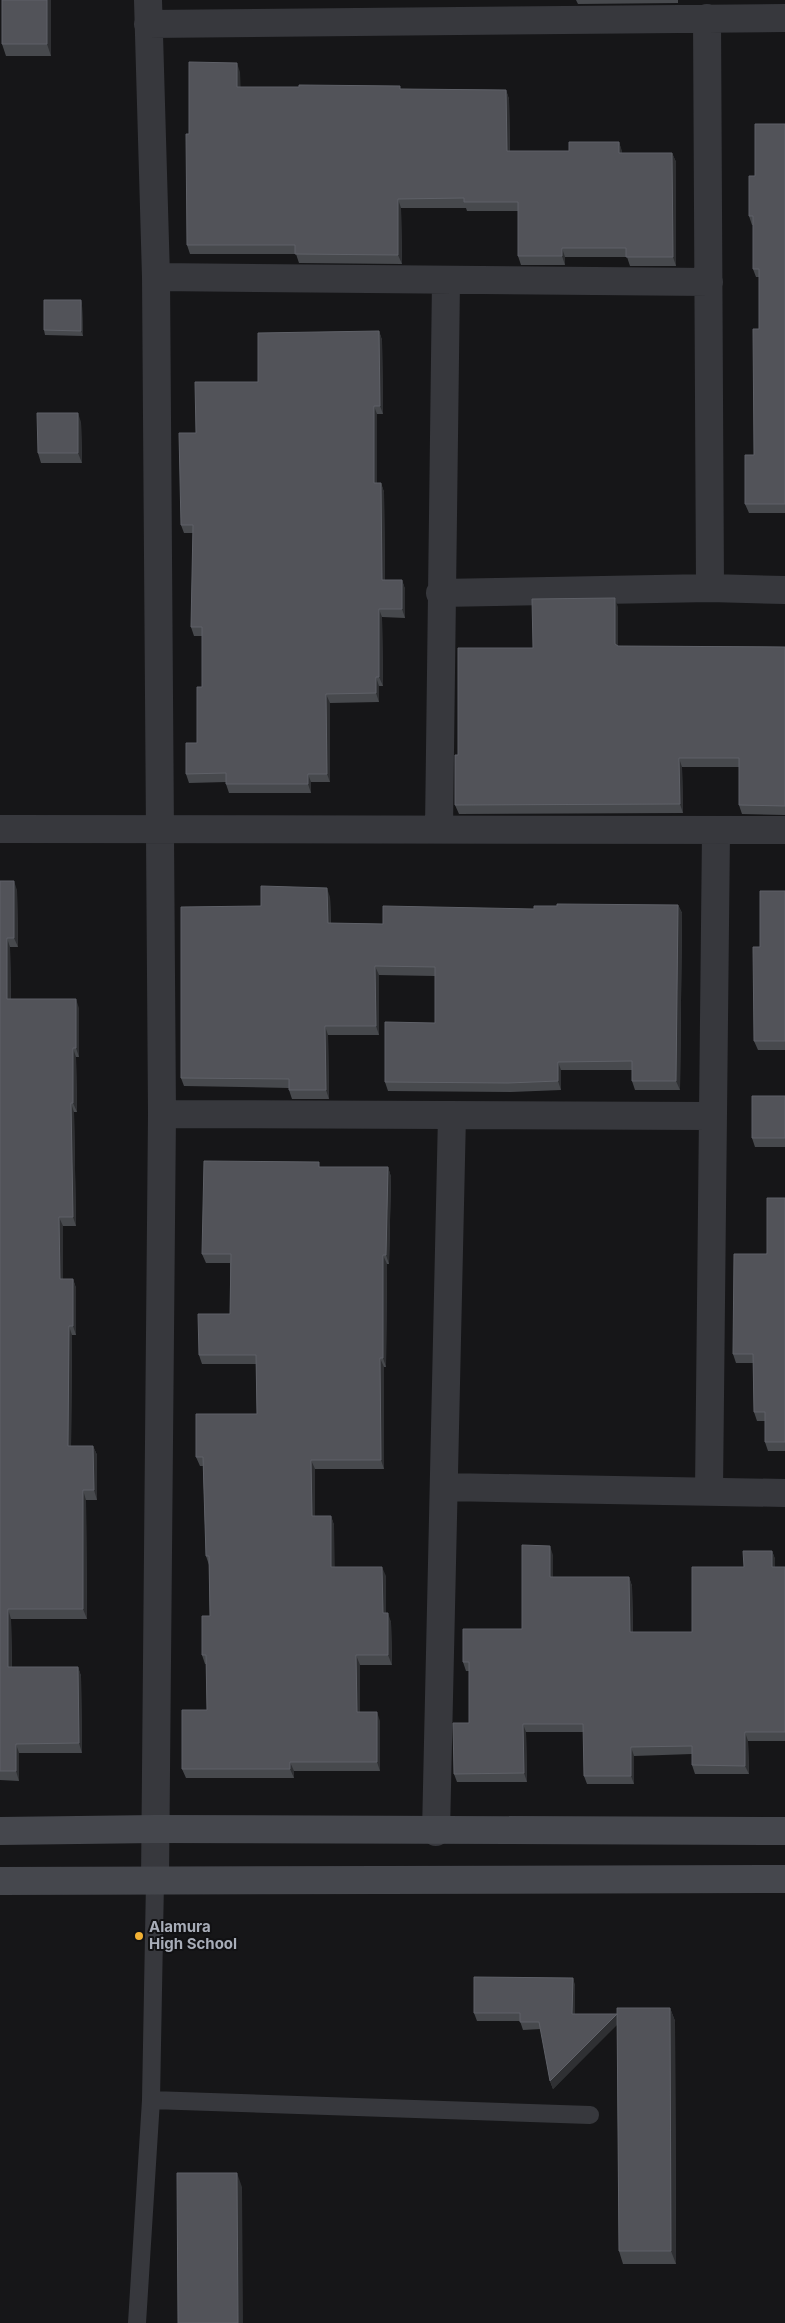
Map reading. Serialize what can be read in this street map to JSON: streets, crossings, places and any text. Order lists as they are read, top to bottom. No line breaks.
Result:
{"places":["Alamura High School"]}
